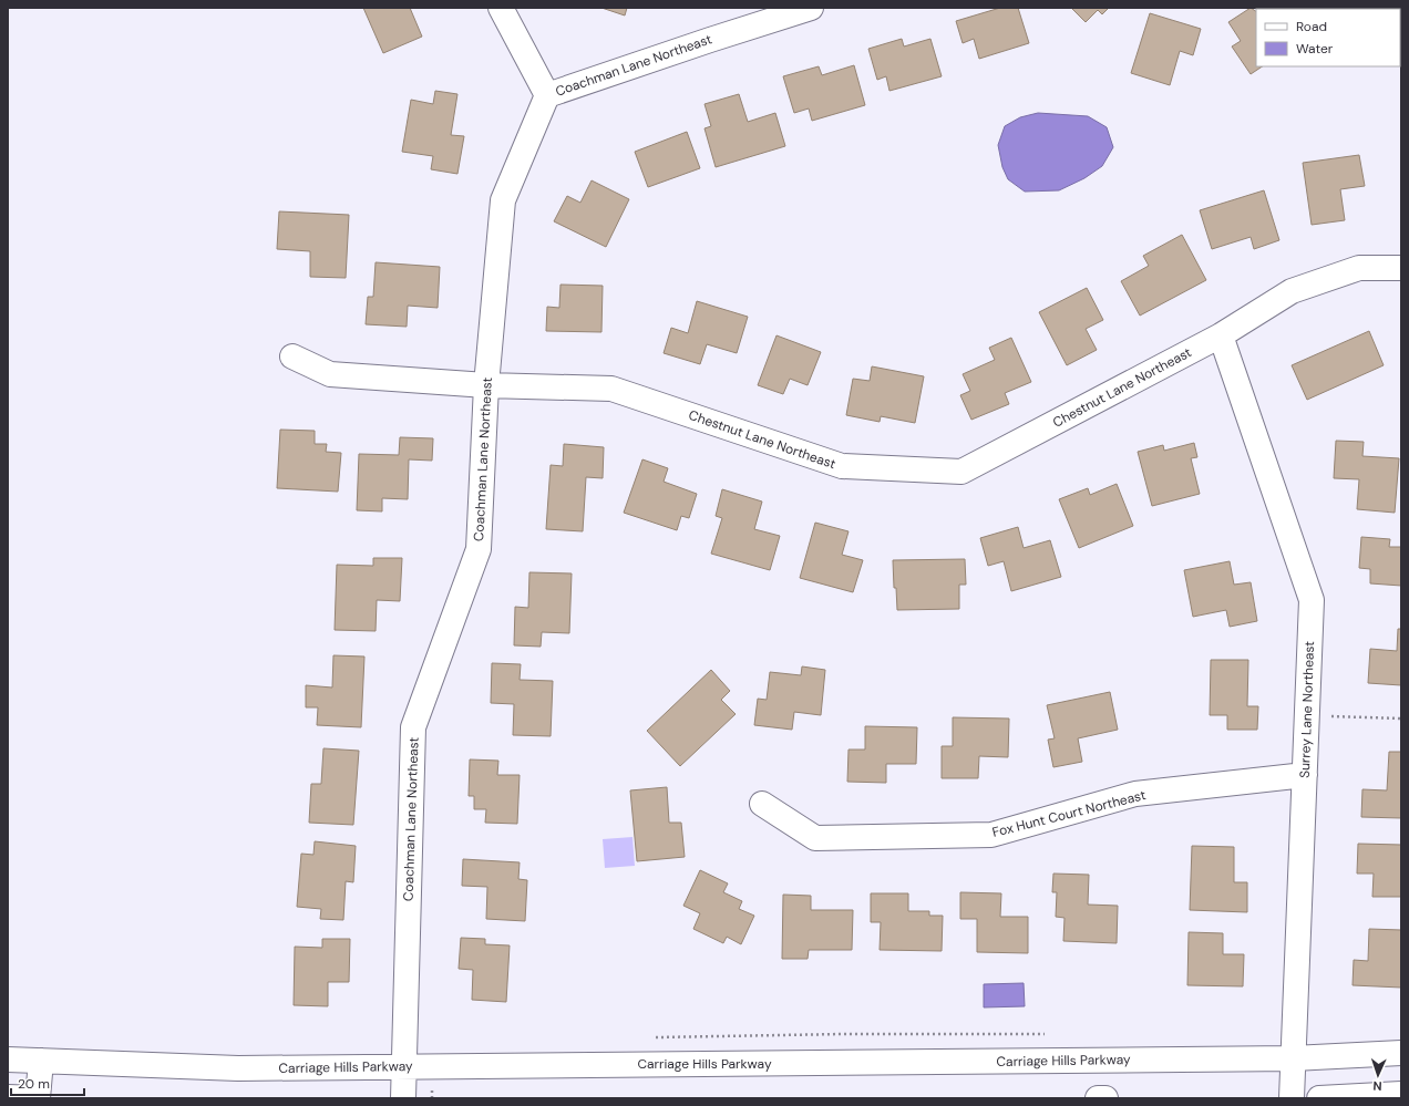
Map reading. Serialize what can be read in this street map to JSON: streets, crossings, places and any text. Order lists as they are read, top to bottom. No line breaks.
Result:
{"streets":{"street":["Coachman Lane Northeast","Chestnut Lane Northeast","Surrey Lane Northeast","Fox Hunt Court Northeast","Carriage Hills Parkway"]},"crossings":[["Coachman Lane Northeast","Chestnut Lane Northeast"],["Coachman Lane Northeast","Carriage Hills Parkway"],["Chestnut Lane Northeast","Surrey Lane Northeast"],["Surrey Lane Northeast","Fox Hunt Court Northeast"],["Surrey Lane Northeast","Carriage Hills Parkway"]],"legend":["Road","Water"],"scale_bar":"20 m","north":"bottom"}
